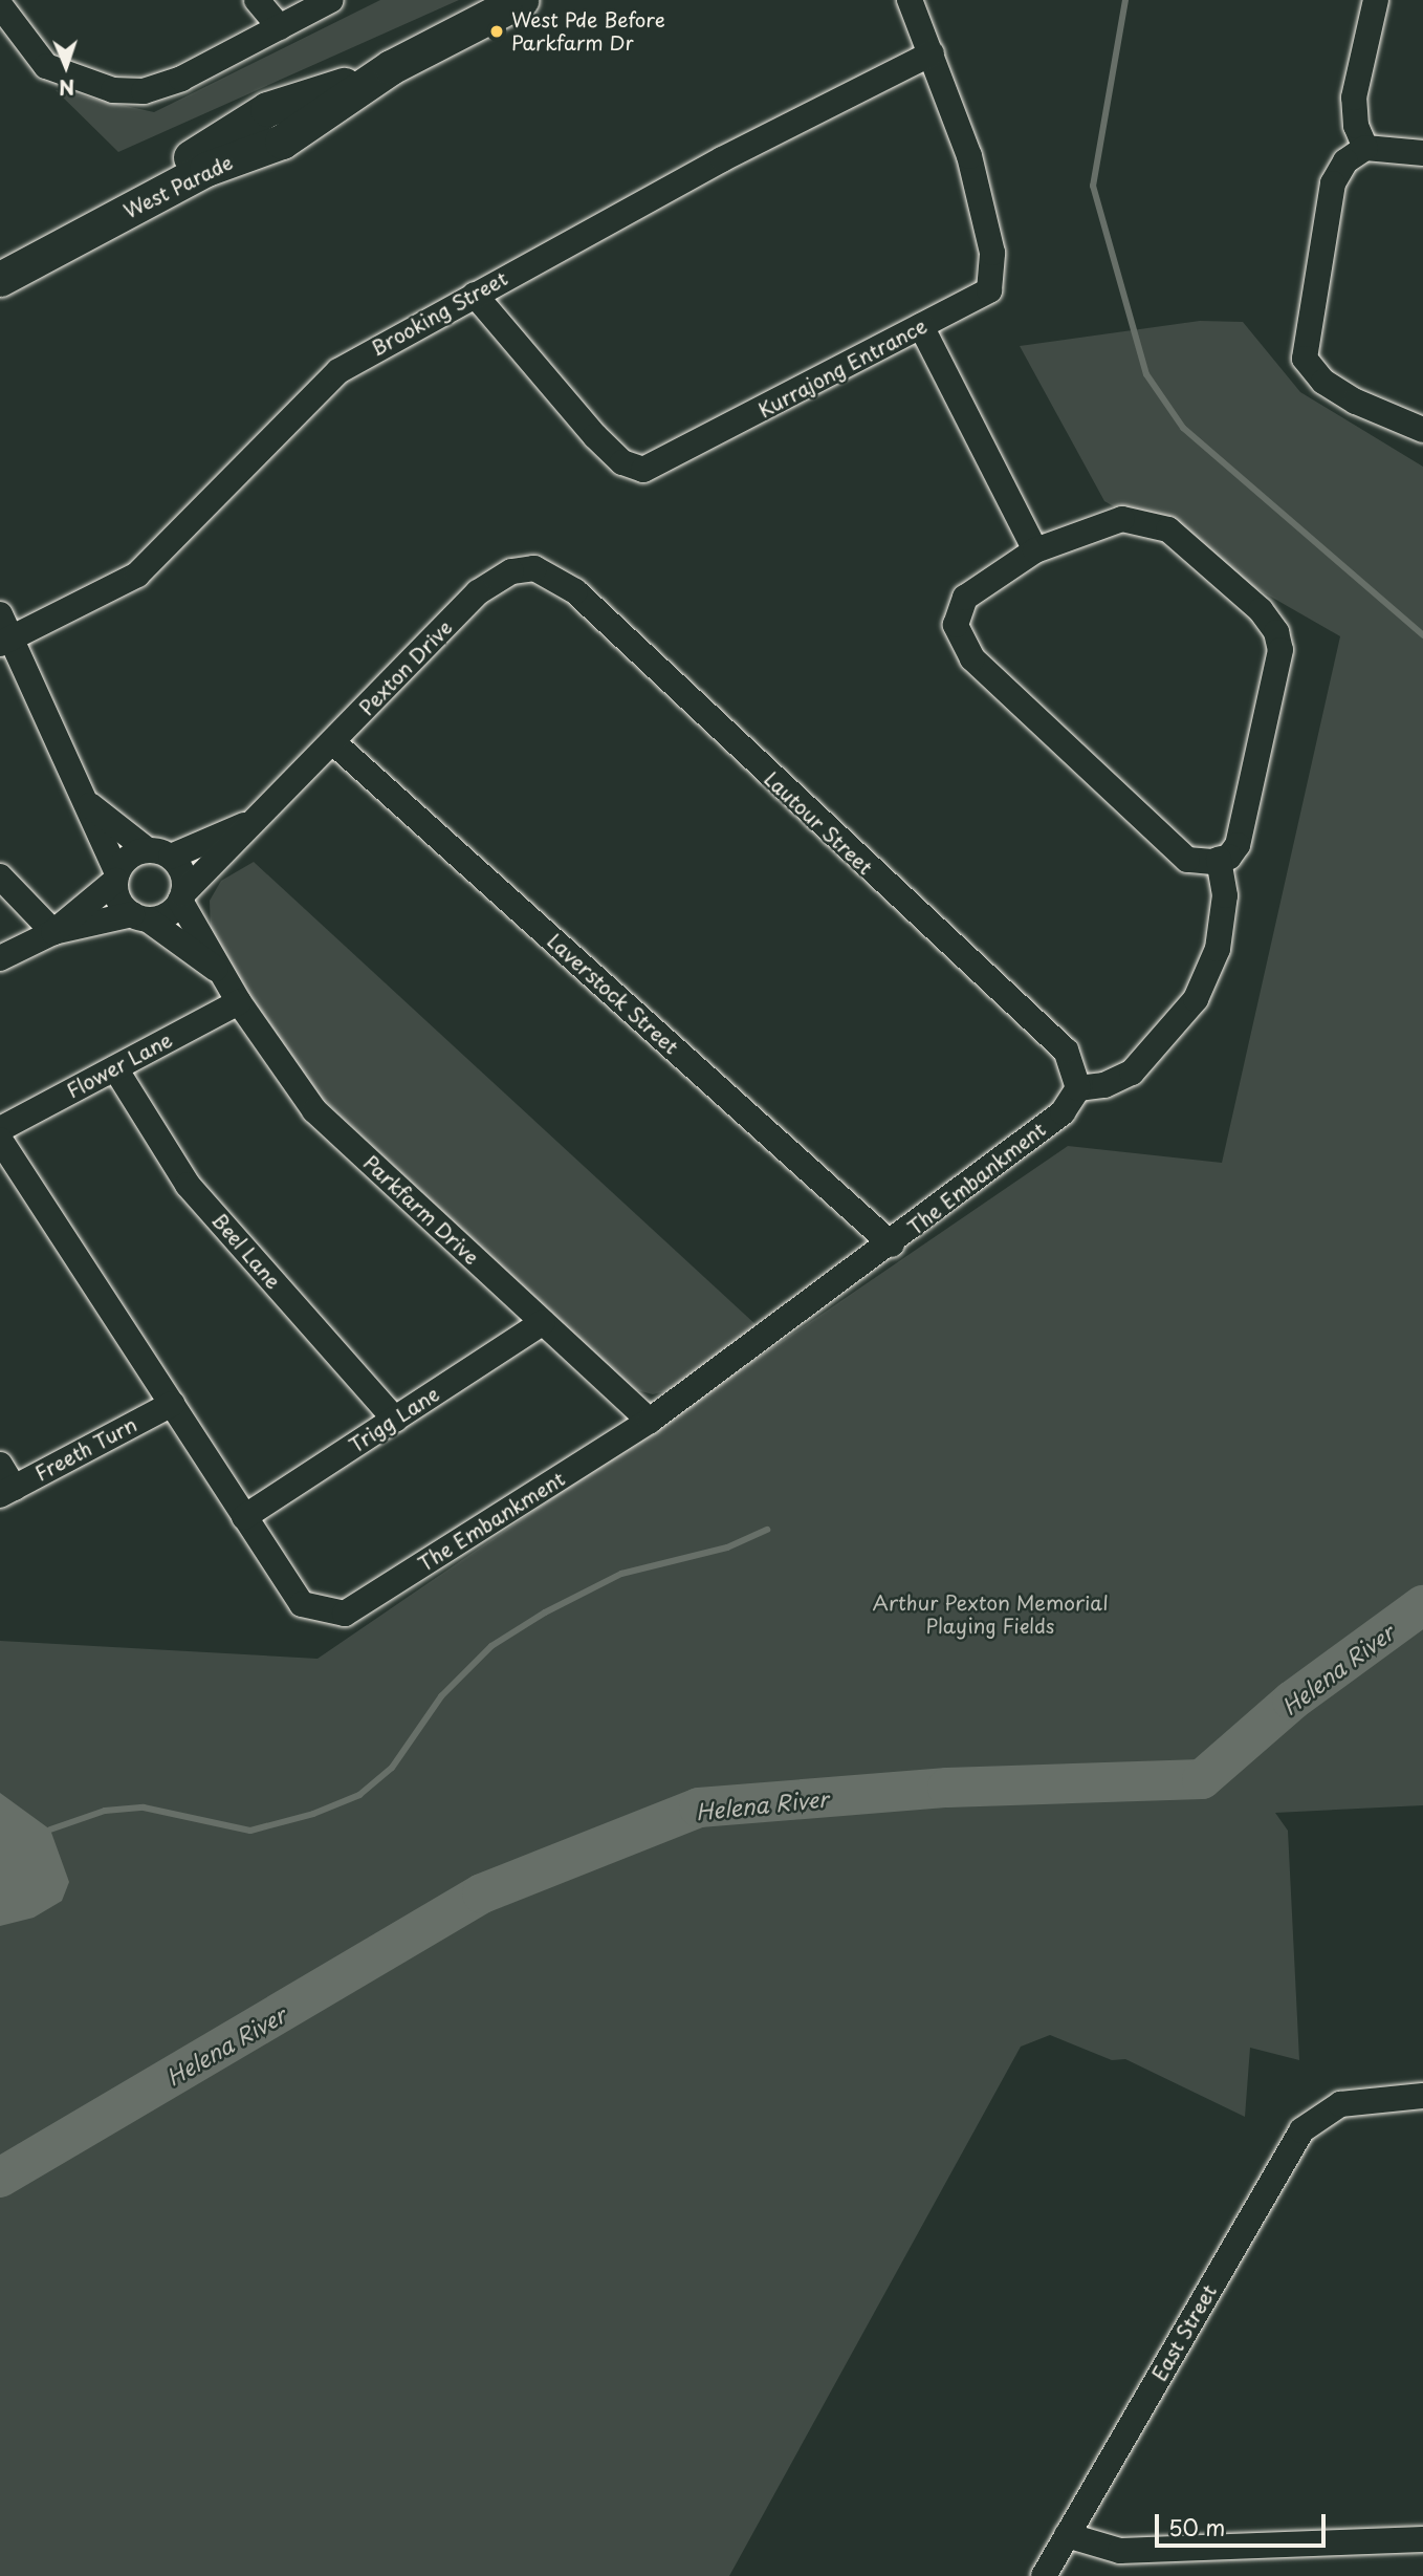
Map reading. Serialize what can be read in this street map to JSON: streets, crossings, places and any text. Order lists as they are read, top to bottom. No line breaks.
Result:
{"streets":{"street":["West Parade","Brooking Street","Kurrajong Entrance","Pexton Drive","Lautour Street","Laverstock Street","Flower Lane","The Embankment","Parkfarm Drive","Beel Lane","Trigg Lane","Freeth Turn","East Street"]},"crossings":[["Brooking Street","Kurrajong Entrance"],["Brooking Street","Parkfarm Drive"],["Pexton Drive","Lautour Street"],["Pexton Drive","Laverstock Street"],["Pexton Drive","Parkfarm Drive"],["Lautour Street","The Embankment"],["Laverstock Street","The Embankment"],["Flower Lane","Parkfarm Drive"],["Flower Lane","Beel Lane"],["The Embankment","Parkfarm Drive"],["The Embankment","Trigg Lane"],["The Embankment","Freeth Turn"],["Parkfarm Drive","Trigg Lane"],["Beel Lane","Trigg Lane"]],"water":["Helena River"],"parks":["Arthur Pexton Memorial Playing Fields"],"places":["West Pde Before Parkfarm Dr"],"scale_bar":"50 m","north":"bottom"}
